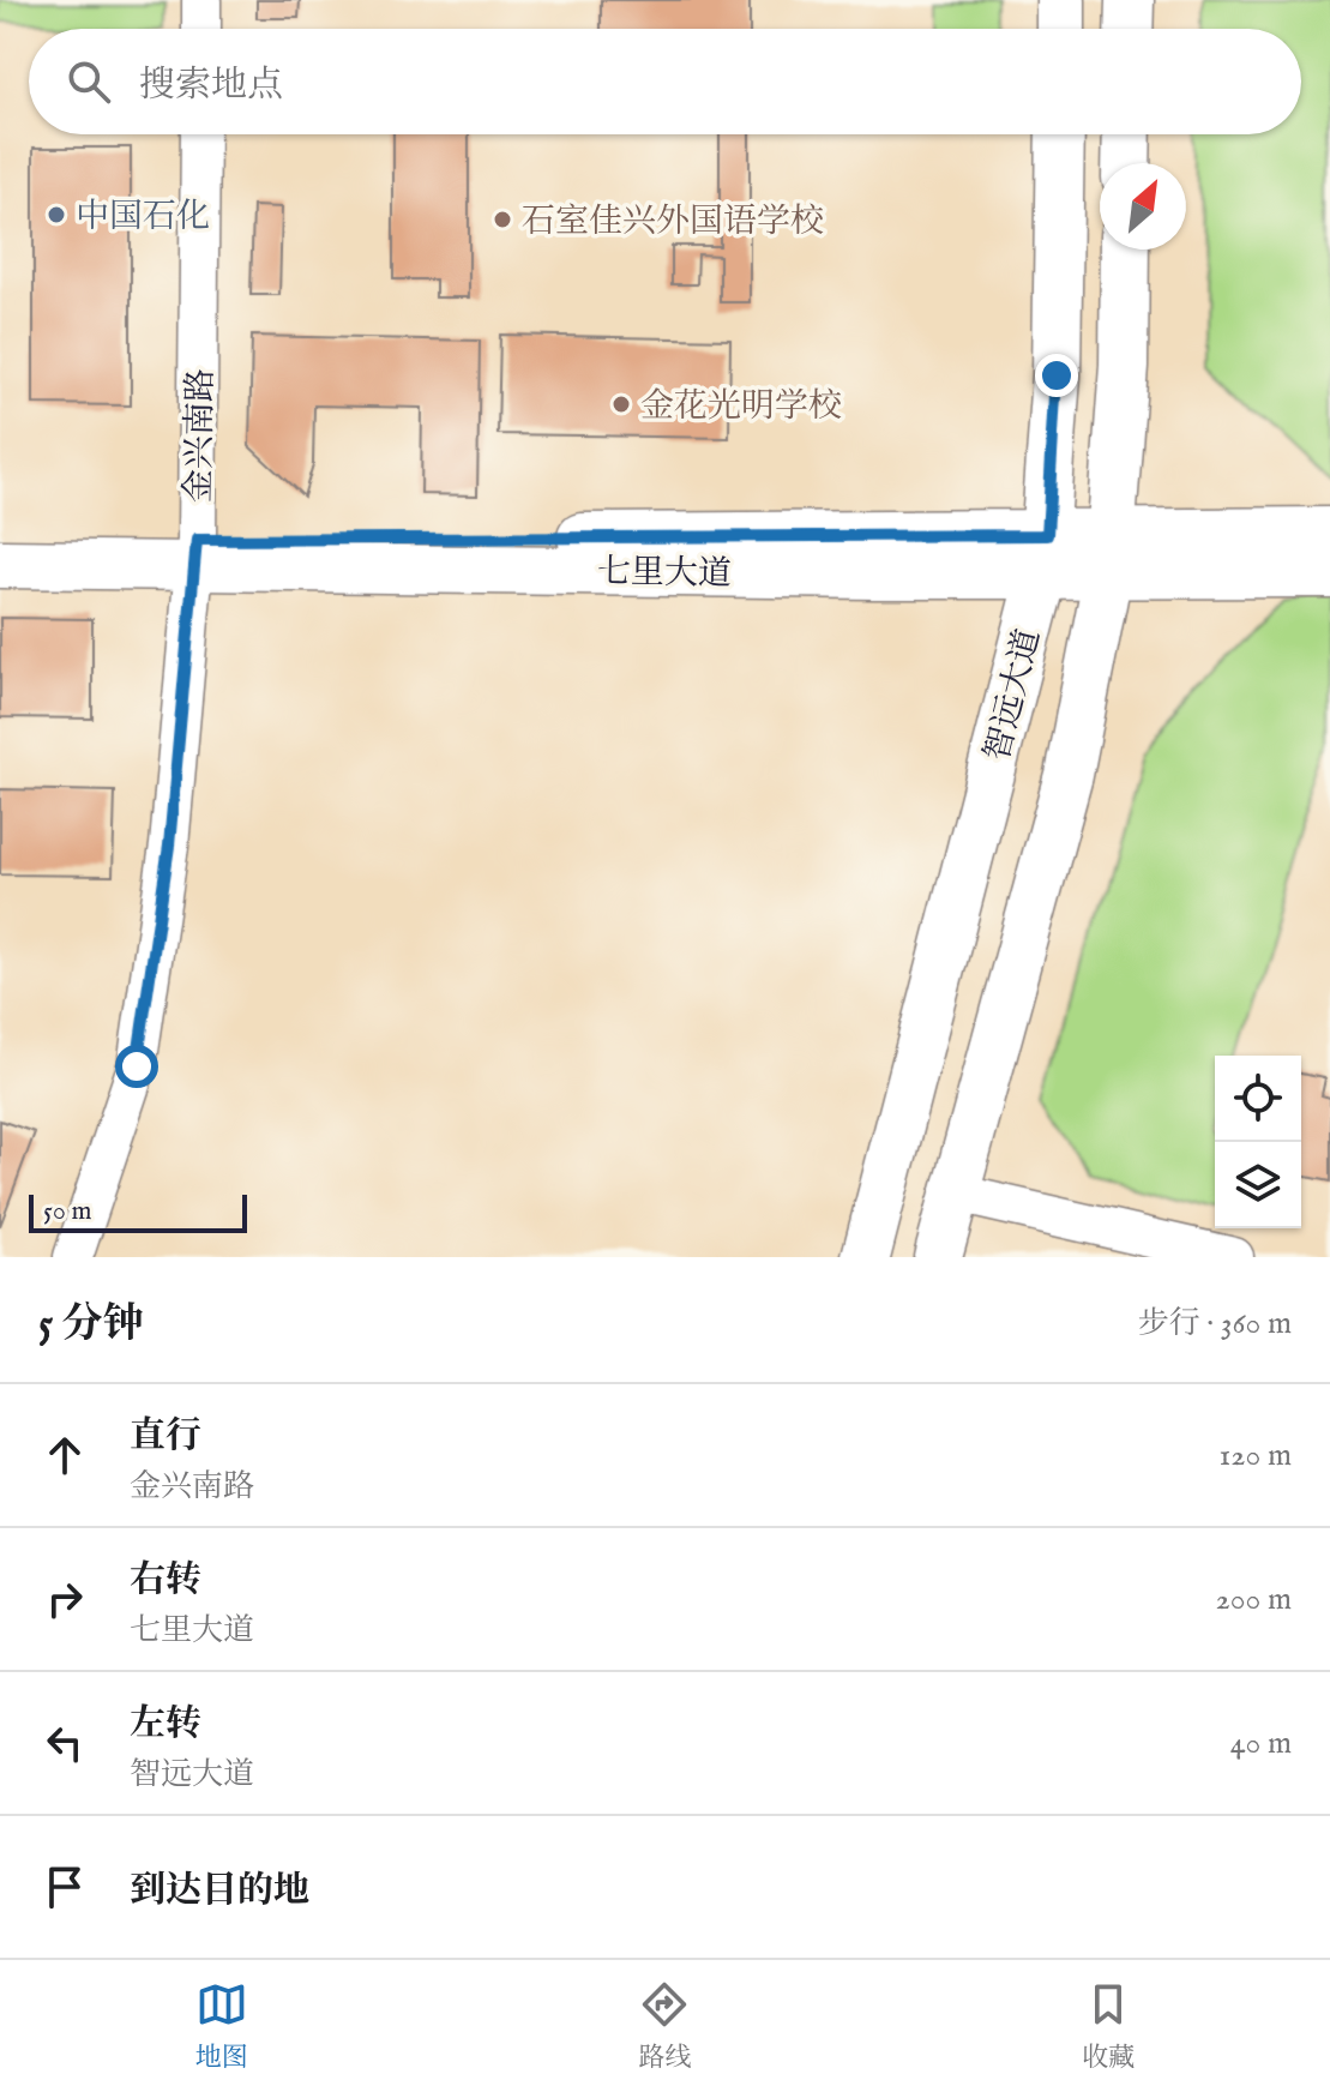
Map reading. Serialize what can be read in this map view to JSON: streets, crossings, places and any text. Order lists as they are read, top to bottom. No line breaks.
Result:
{"streets":{"main road":["七里大道","智远大道"],"street":["金兴南路"]},"crossings":[["金兴南路","七里大道"],["七里大道","智远大道"]],"places":["中国石化","石室佳兴外国语学校","金花光明学校"],"scale_bar":"50 m","north":"top right","page":{"search":"搜索地点","scale":"50 m","heading":["5 分钟","步行 · 360 m"],"list":[["直行","金兴南路","120 m"],["右转","七里大道","200 m"],["左转","智远大道","40 m"],"到达目的地"],"nav":["地图","路线","收藏"]}}
